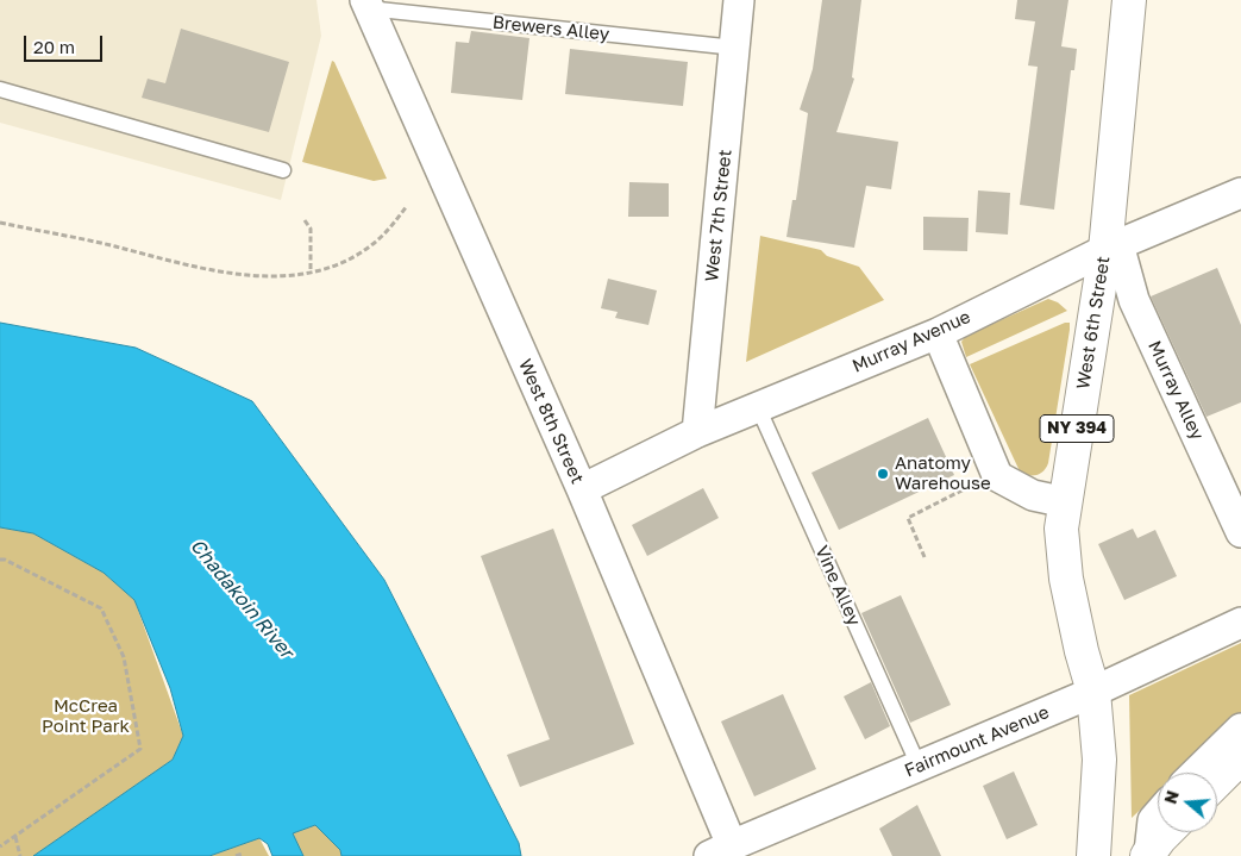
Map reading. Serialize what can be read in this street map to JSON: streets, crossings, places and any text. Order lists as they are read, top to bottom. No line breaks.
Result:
{"streets":{"main road":["West 6th Street","NY 394"],"street":["West 7th Street","Murray Avenue","Murray Alley","West 8th Street","Fairmount Avenue"],"lane":["Brewers Alley","Vine Alley"]},"crossings":[["Brewers Alley","West 7th Street"],["Brewers Alley","West 8th Street"],["West 7th Street","Murray Avenue"],["West 6th Street","Murray Avenue"],["West 6th Street","Murray Alley"],["West 6th Street","Fairmount Avenue"],["Murray Avenue","Murray Alley"],["Murray Avenue","West 8th Street"],["Murray Avenue","Vine Alley"],["West 8th Street","Fairmount Avenue"],["Vine Alley","Fairmount Avenue"]],"water":["Chadakoin River"],"parks":["McCrea Point Park"],"places":["Anatomy Warehouse"],"scale_bar":"20 m","north":"left"}
